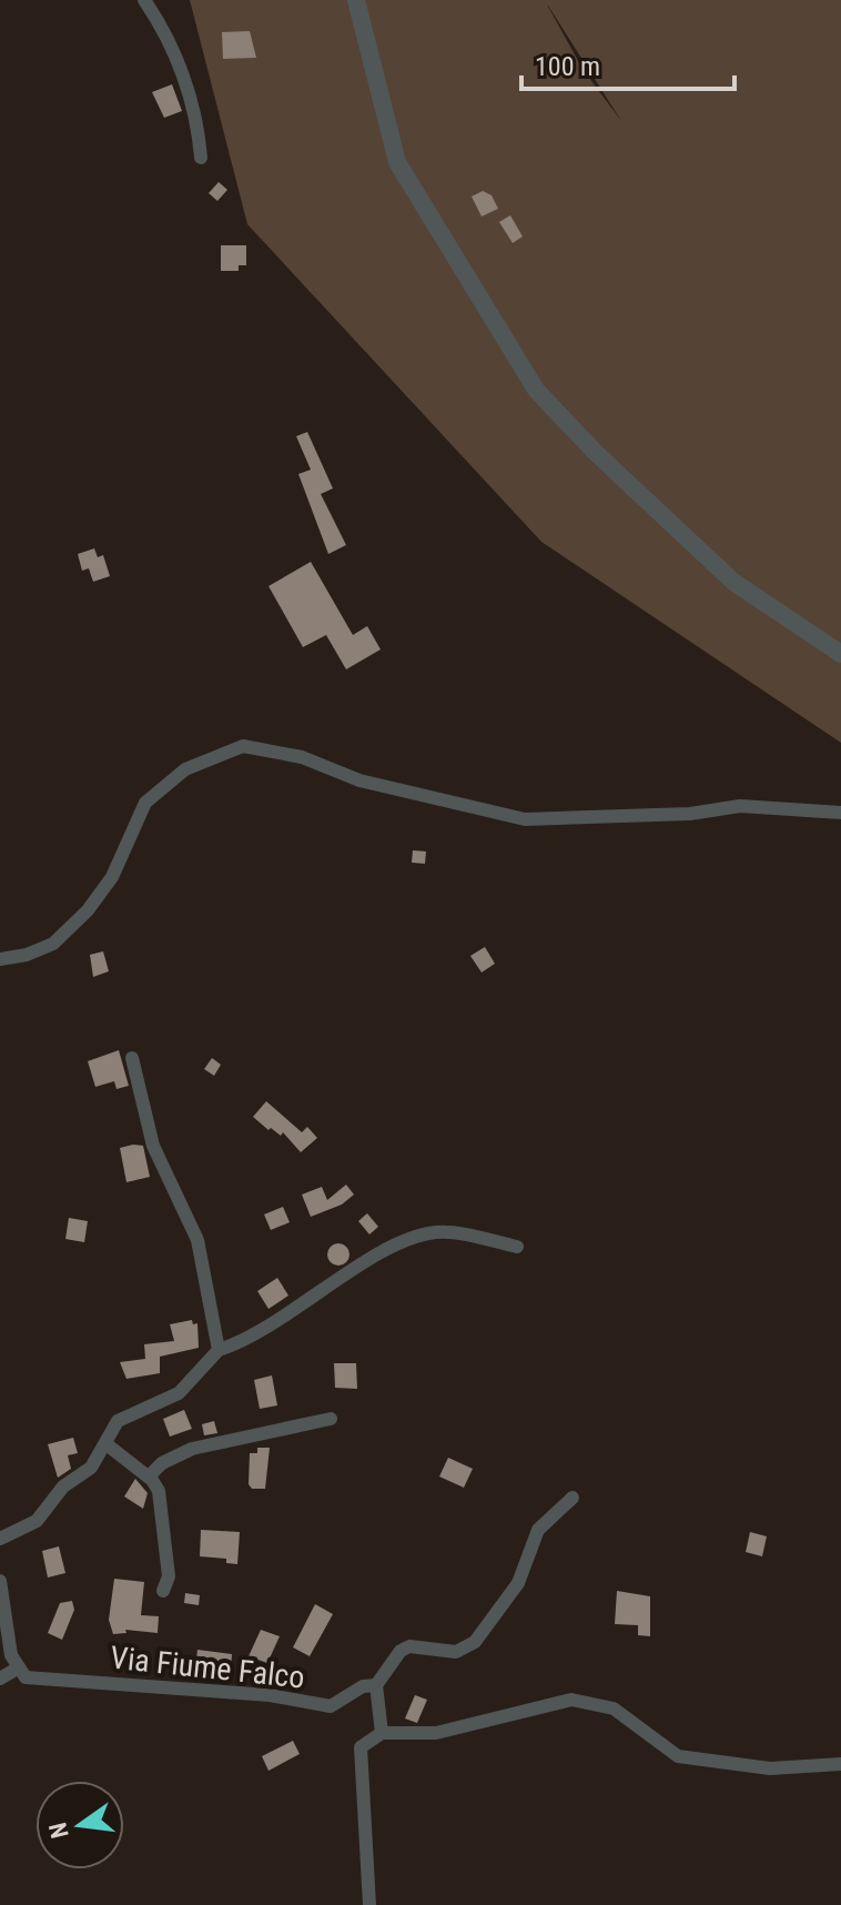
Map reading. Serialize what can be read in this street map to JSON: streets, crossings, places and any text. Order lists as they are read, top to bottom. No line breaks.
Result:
{"streets":{"street":["Via Fiume Falco"]},"scale_bar":"100 m","north":"left"}
